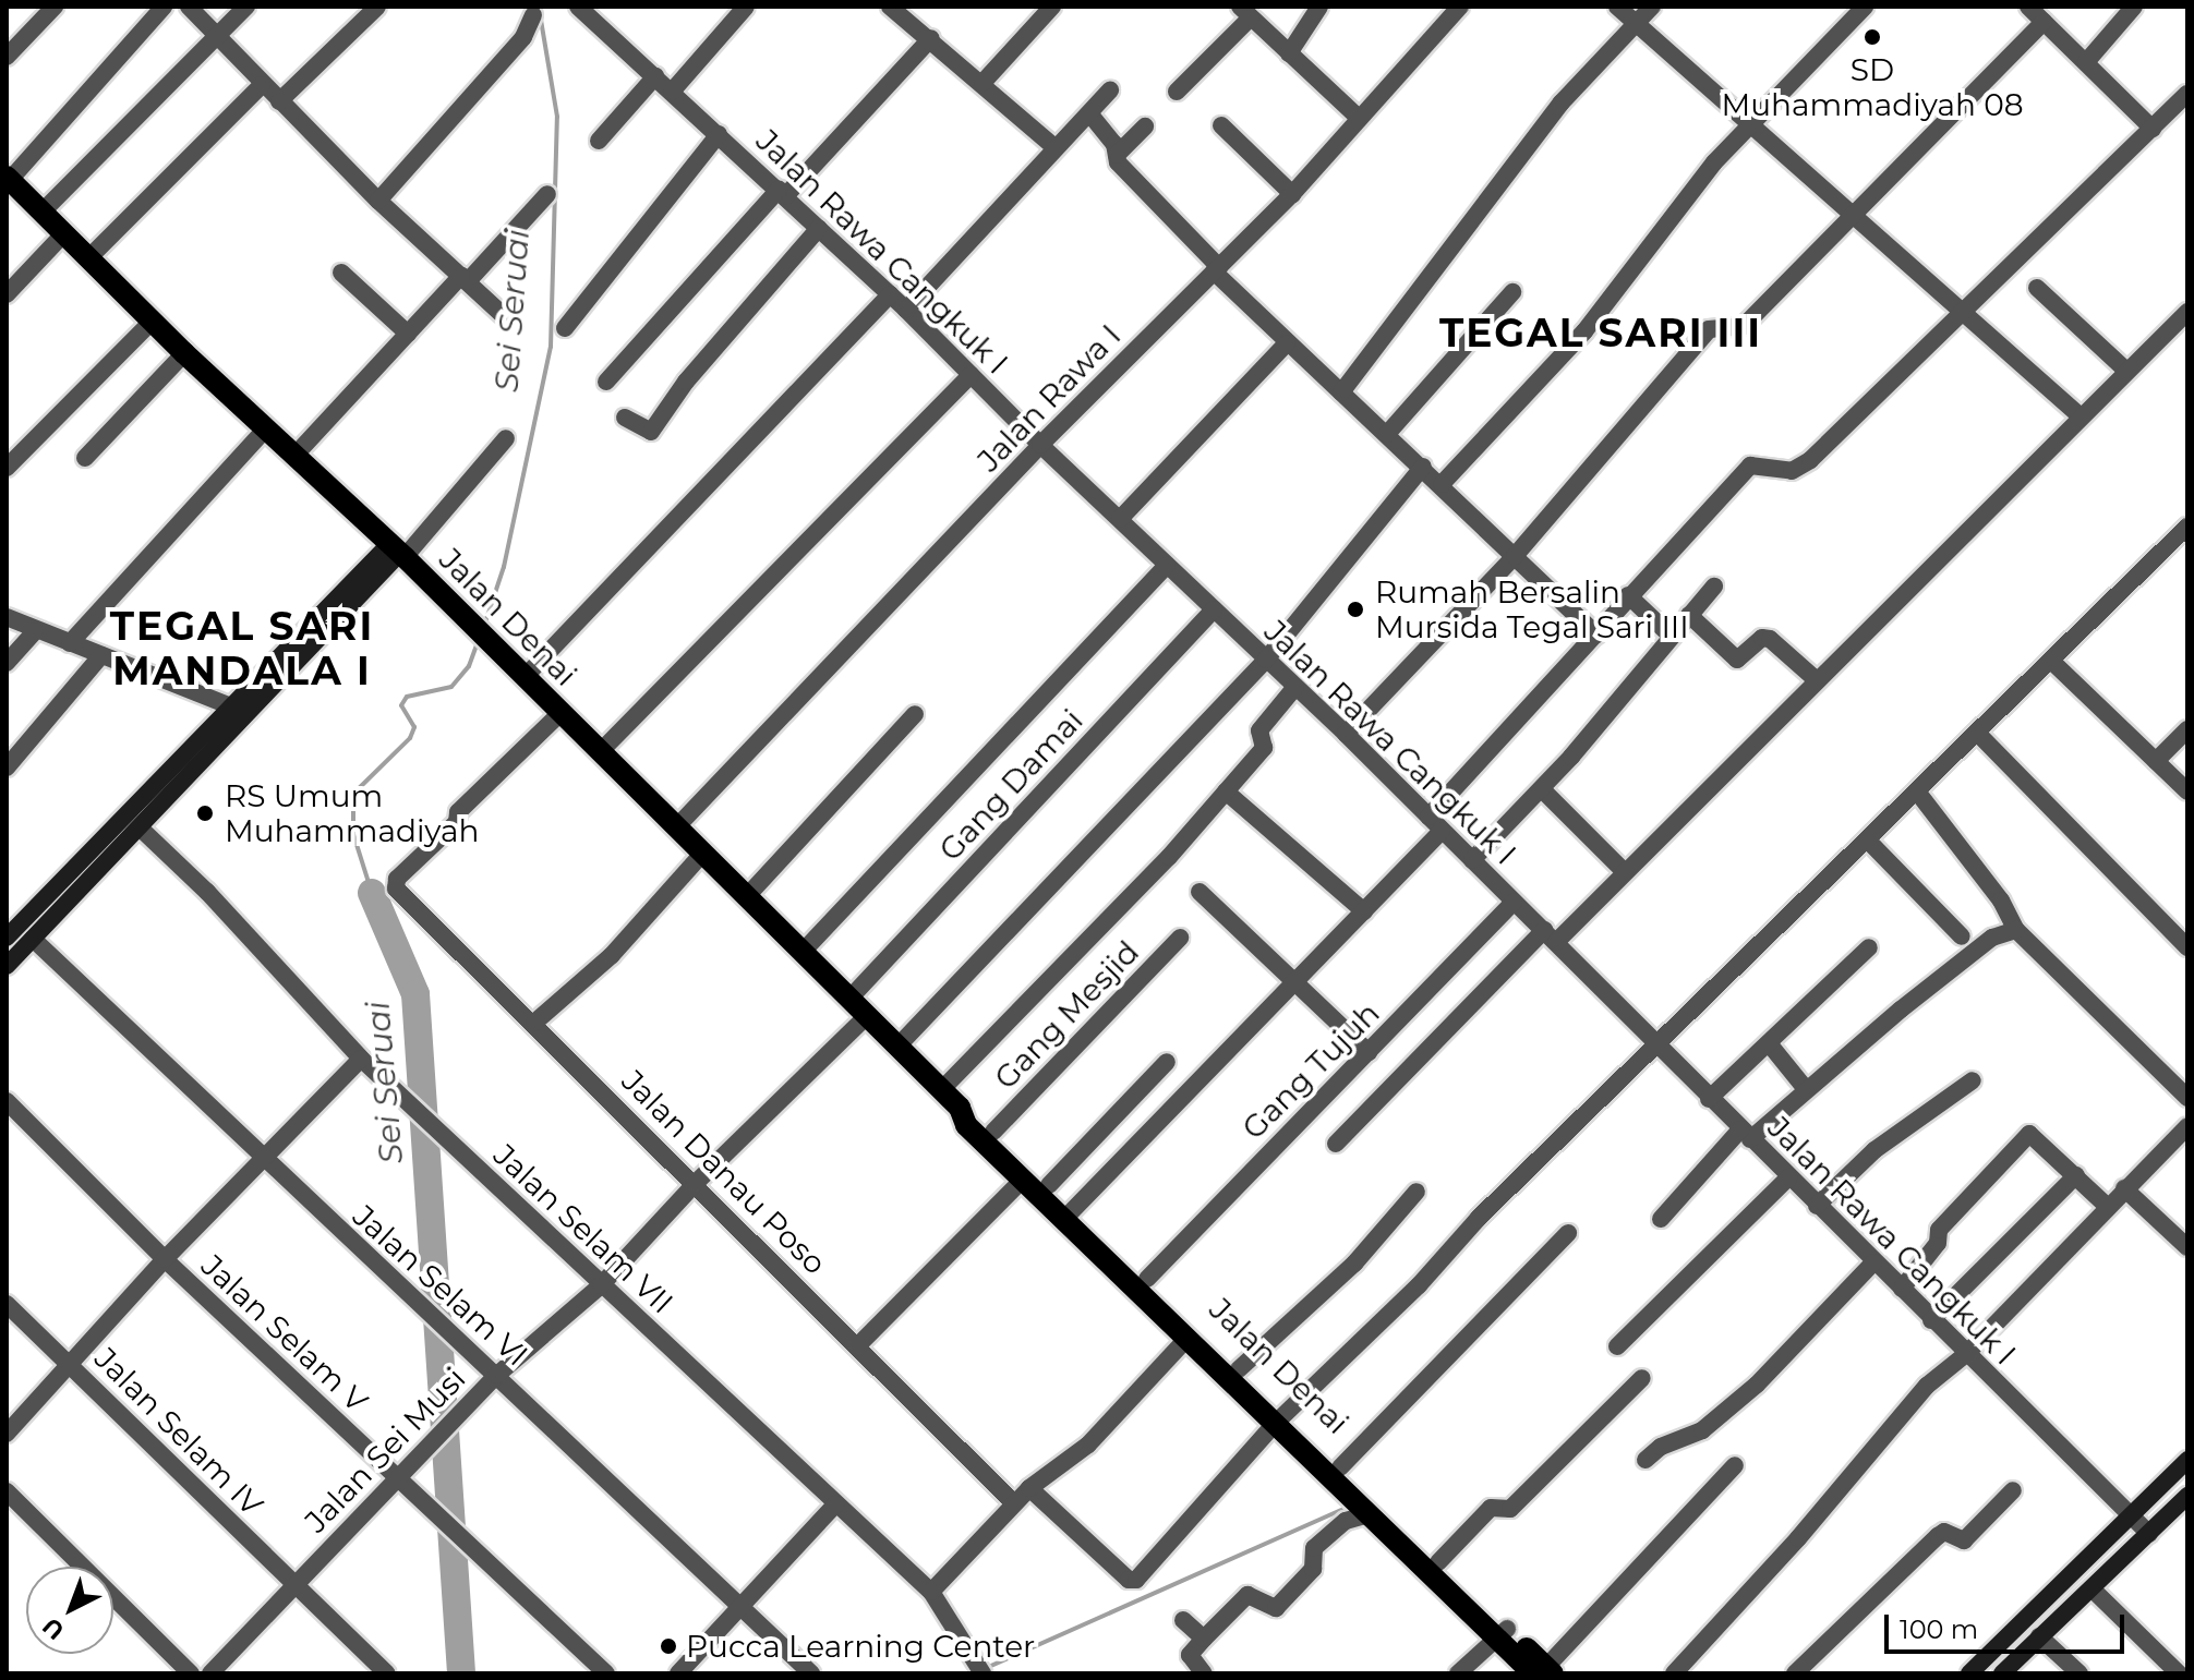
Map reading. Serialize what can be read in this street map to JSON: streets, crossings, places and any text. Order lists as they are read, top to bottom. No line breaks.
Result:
{"streets":{"main road":["Jalan Denai"],"street":["Jalan Rawa Cangkuk I","Jalan Rawa I","Gang Damai","Gang Mesjid","Gang Tujuh","Jalan Danau Poso","Jalan Selam VII","Jalan Selam VI","Jalan Selam V","Jalan Selam IV","Jalan Sei Musi"]},"crossings":[["Jalan Rawa Cangkuk I","Jalan Rawa I"],["Jalan Rawa Cangkuk I","Gang Damai"],["Jalan Rawa Cangkuk I","Gang Tujuh"],["Jalan Rawa I","Jalan Denai"],["Jalan Denai","Gang Damai"],["Jalan Denai","Gang Mesjid"],["Jalan Denai","Gang Tujuh"],["Jalan Denai","Jalan Danau Poso"],["Jalan Denai","Jalan Sei Musi"],["Jalan Danau Poso","Jalan Sei Musi"],["Jalan Selam VII","Jalan Sei Musi"],["Jalan Selam VI","Jalan Sei Musi"],["Jalan Selam V","Jalan Sei Musi"],["Jalan Selam IV","Jalan Sei Musi"]],"districts":["TEGAL SARI III","TEGAL SARI MANDALA I"],"water":["Sei Seruai"],"places":["SD Muhammadiyah 08","Rumah Bersalin Mursida Tegal Sari III","RS Umum Muhammadiyah","Pucca Learning Center"],"scale_bar":"100 m","north":"bottom left"}
